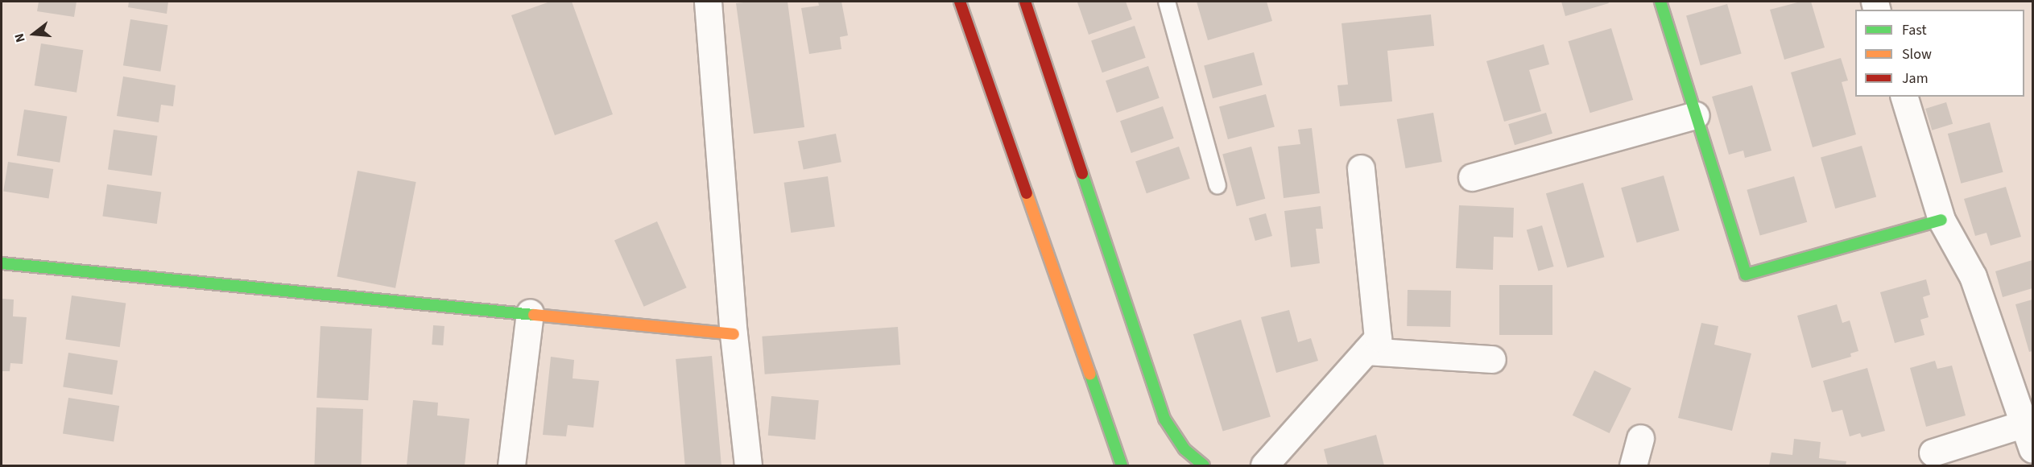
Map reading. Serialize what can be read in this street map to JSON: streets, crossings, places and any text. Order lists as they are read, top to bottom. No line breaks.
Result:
{"legend":["Fast","Slow","Jam"],"north":"left"}
